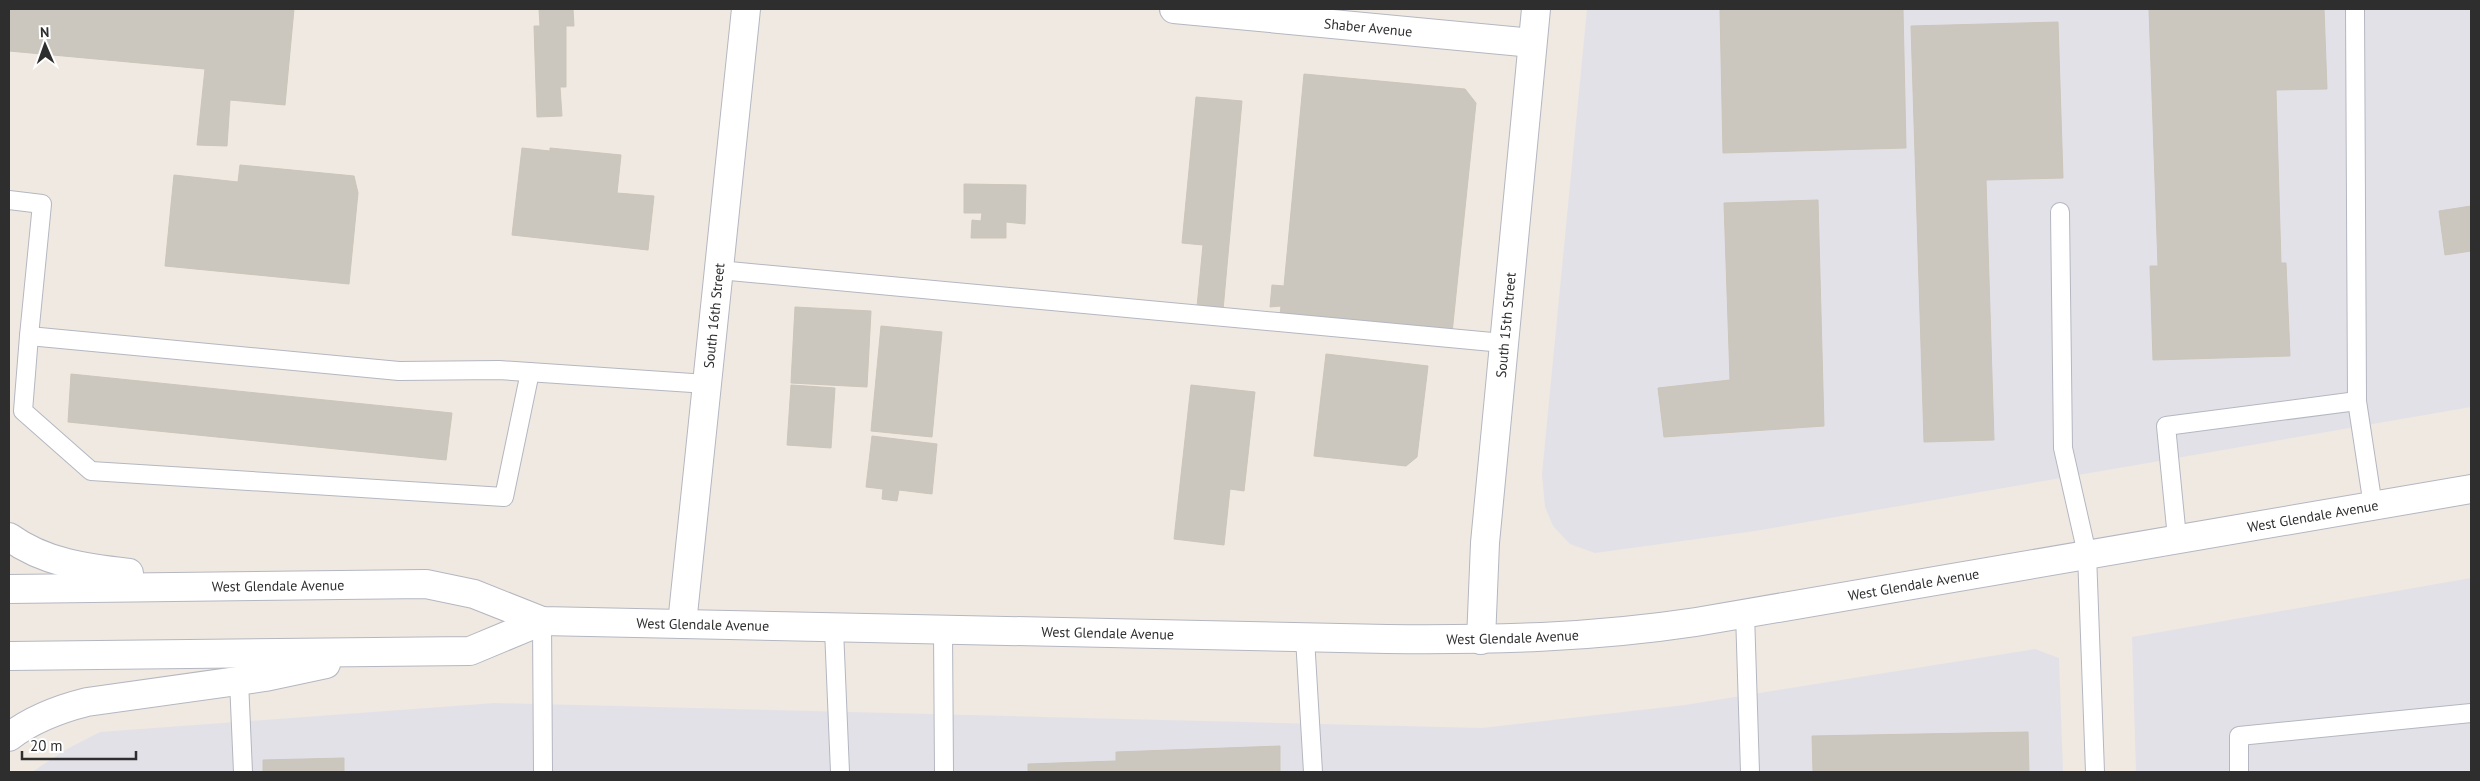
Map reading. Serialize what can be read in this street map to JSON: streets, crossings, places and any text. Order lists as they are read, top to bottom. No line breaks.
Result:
{"streets":{"main road":["Shaber Avenue","South 16th Street","South 15th Street","West Glendale Avenue"]},"crossings":[["Shaber Avenue","South 15th Street"],["South 16th Street","West Glendale Avenue"],["South 15th Street","West Glendale Avenue"]],"scale_bar":"20 m","north":"top"}
